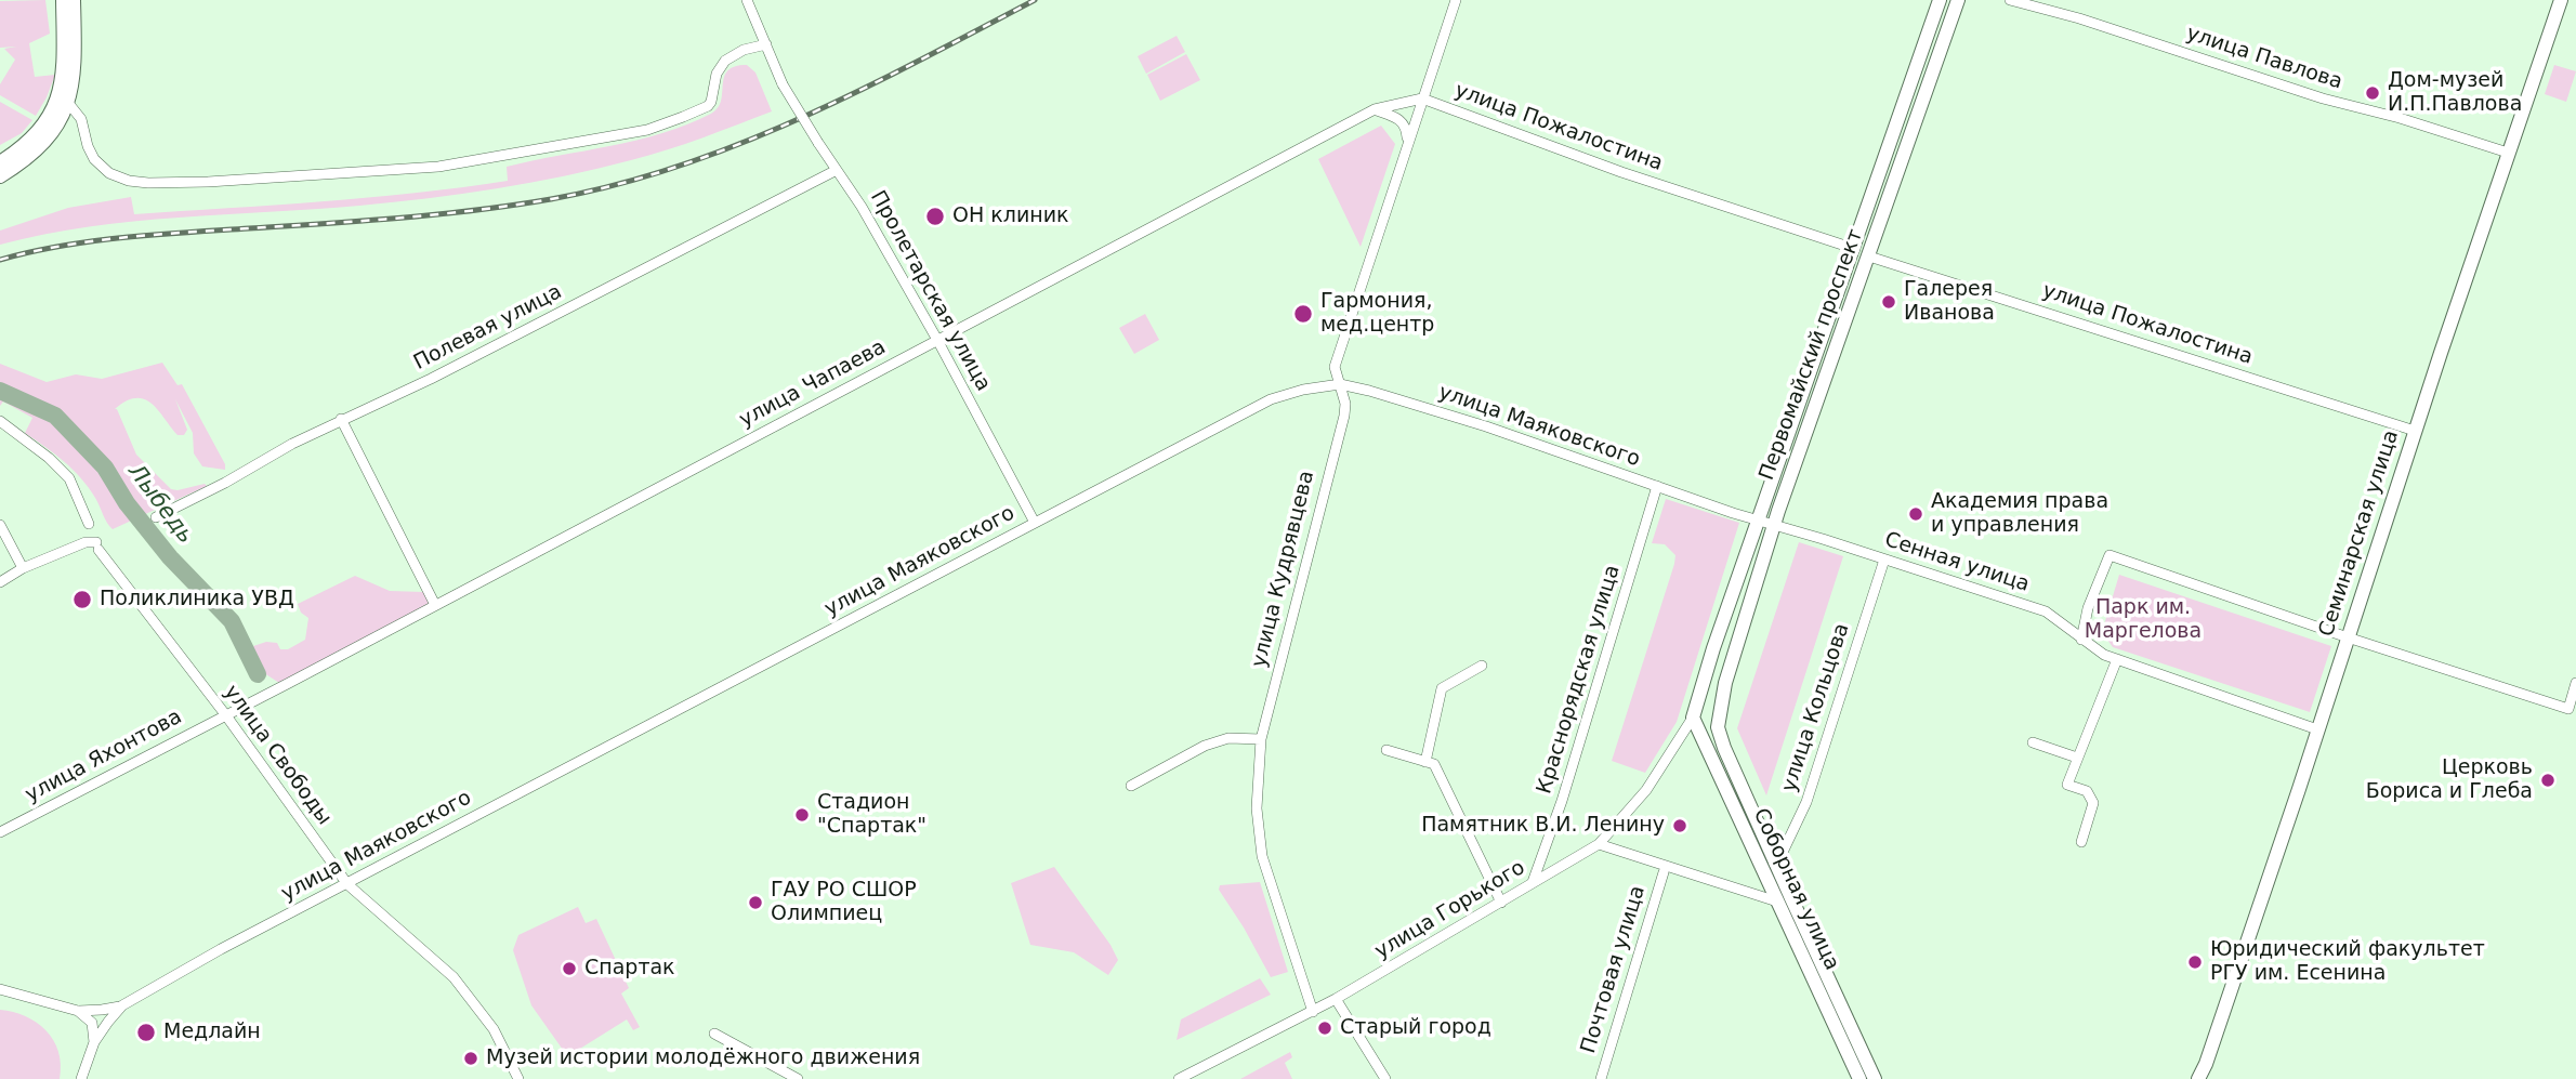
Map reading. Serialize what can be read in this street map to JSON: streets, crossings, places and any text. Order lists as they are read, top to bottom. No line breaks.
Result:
{"streets":{"main road":["Первомайский проспект","Семинарская улица","Соборная улица"],"street":["улица Павлова","улица Пожалостина","Пролетарская улица","Полевая улица","улица Чапаева","улица Маяковского","Сенная улица","улица Кудрявцева","Краснорядская улица","улица Кольцова","улица Свободы","улица Яхонтова","улица Горького","Почтовая улица"]},"crossings":[["улица Павлова","Семинарская улица"],["улица Пожалостина","Первомайский проспект"],["улица Пожалостина","улица Чапаева"],["улица Пожалостина","Семинарская улица"],["улица Пожалостина","улица Кудрявцева"],["Пролетарская улица","Полевая улица"],["Пролетарская улица","улица Чапаева"],["Пролетарская улица","улица Маяковского"],["Первомайский проспект","улица Маяковского"],["Первомайский проспект","Сенная улица"],["Первомайский проспект","Соборная улица"],["Первомайский проспект","улица Горького"],["улица Чапаева","улица Кудрявцева"],["улица Чапаева","улица Свободы"],["улица Чапаева","улица Яхонтова"],["улица Маяковского","Сенная улица"],["улица Маяковского","улица Кудрявцева"],["улица Маяковского","Краснорядская улица"],["улица Маяковского","улица Свободы"],["Семинарская улица","Сенная улица"],["Сенная улица","улица Кольцова"],["улица Кудрявцева","улица Горького"],["Краснорядская улица","улица Горького"],["улица Кольцова","Соборная улица"],["улица Свободы","улица Яхонтова"],["Соборная улица","улица Горького"]],"water":["Лыбедь"],"parks":["Парк им. Маргелова"],"places":["Дом-музей И.П.Павлова","ОН клиник","Галерея Иванова","Гармония, мед.центр","Академия права и управления","Поликлиника УВД","Церковь Бориса и Глеба","Стадион \"Спартак\"","Памятник В.И. Ленину","ГАУ РО СШОР Олимпиец","Юридический факультет РГУ им. Есенина","Спартак","Старый город","Медлайн","Музей истории молодёжного движения"]}
